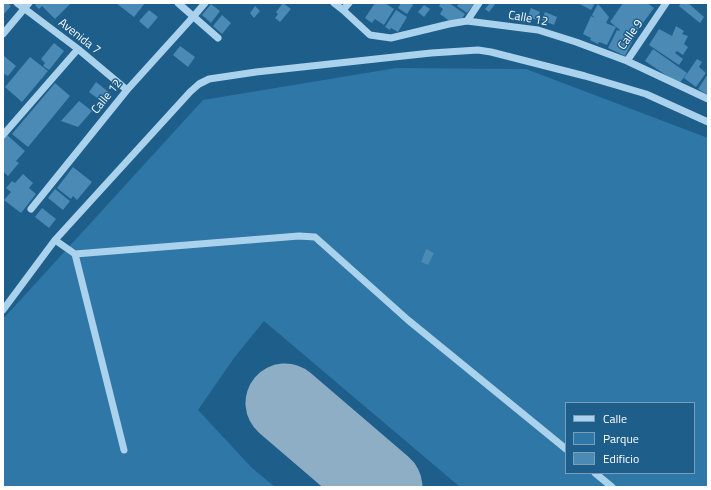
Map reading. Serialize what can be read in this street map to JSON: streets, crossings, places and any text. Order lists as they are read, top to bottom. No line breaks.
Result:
{"streets":{"street":["Calle 12","Calle 9","Avenida 7"]},"crossings":[["Calle 12","Calle 9"],["Calle 12","Avenida 7"]],"legend":["Calle","Parque","Edificio"]}
